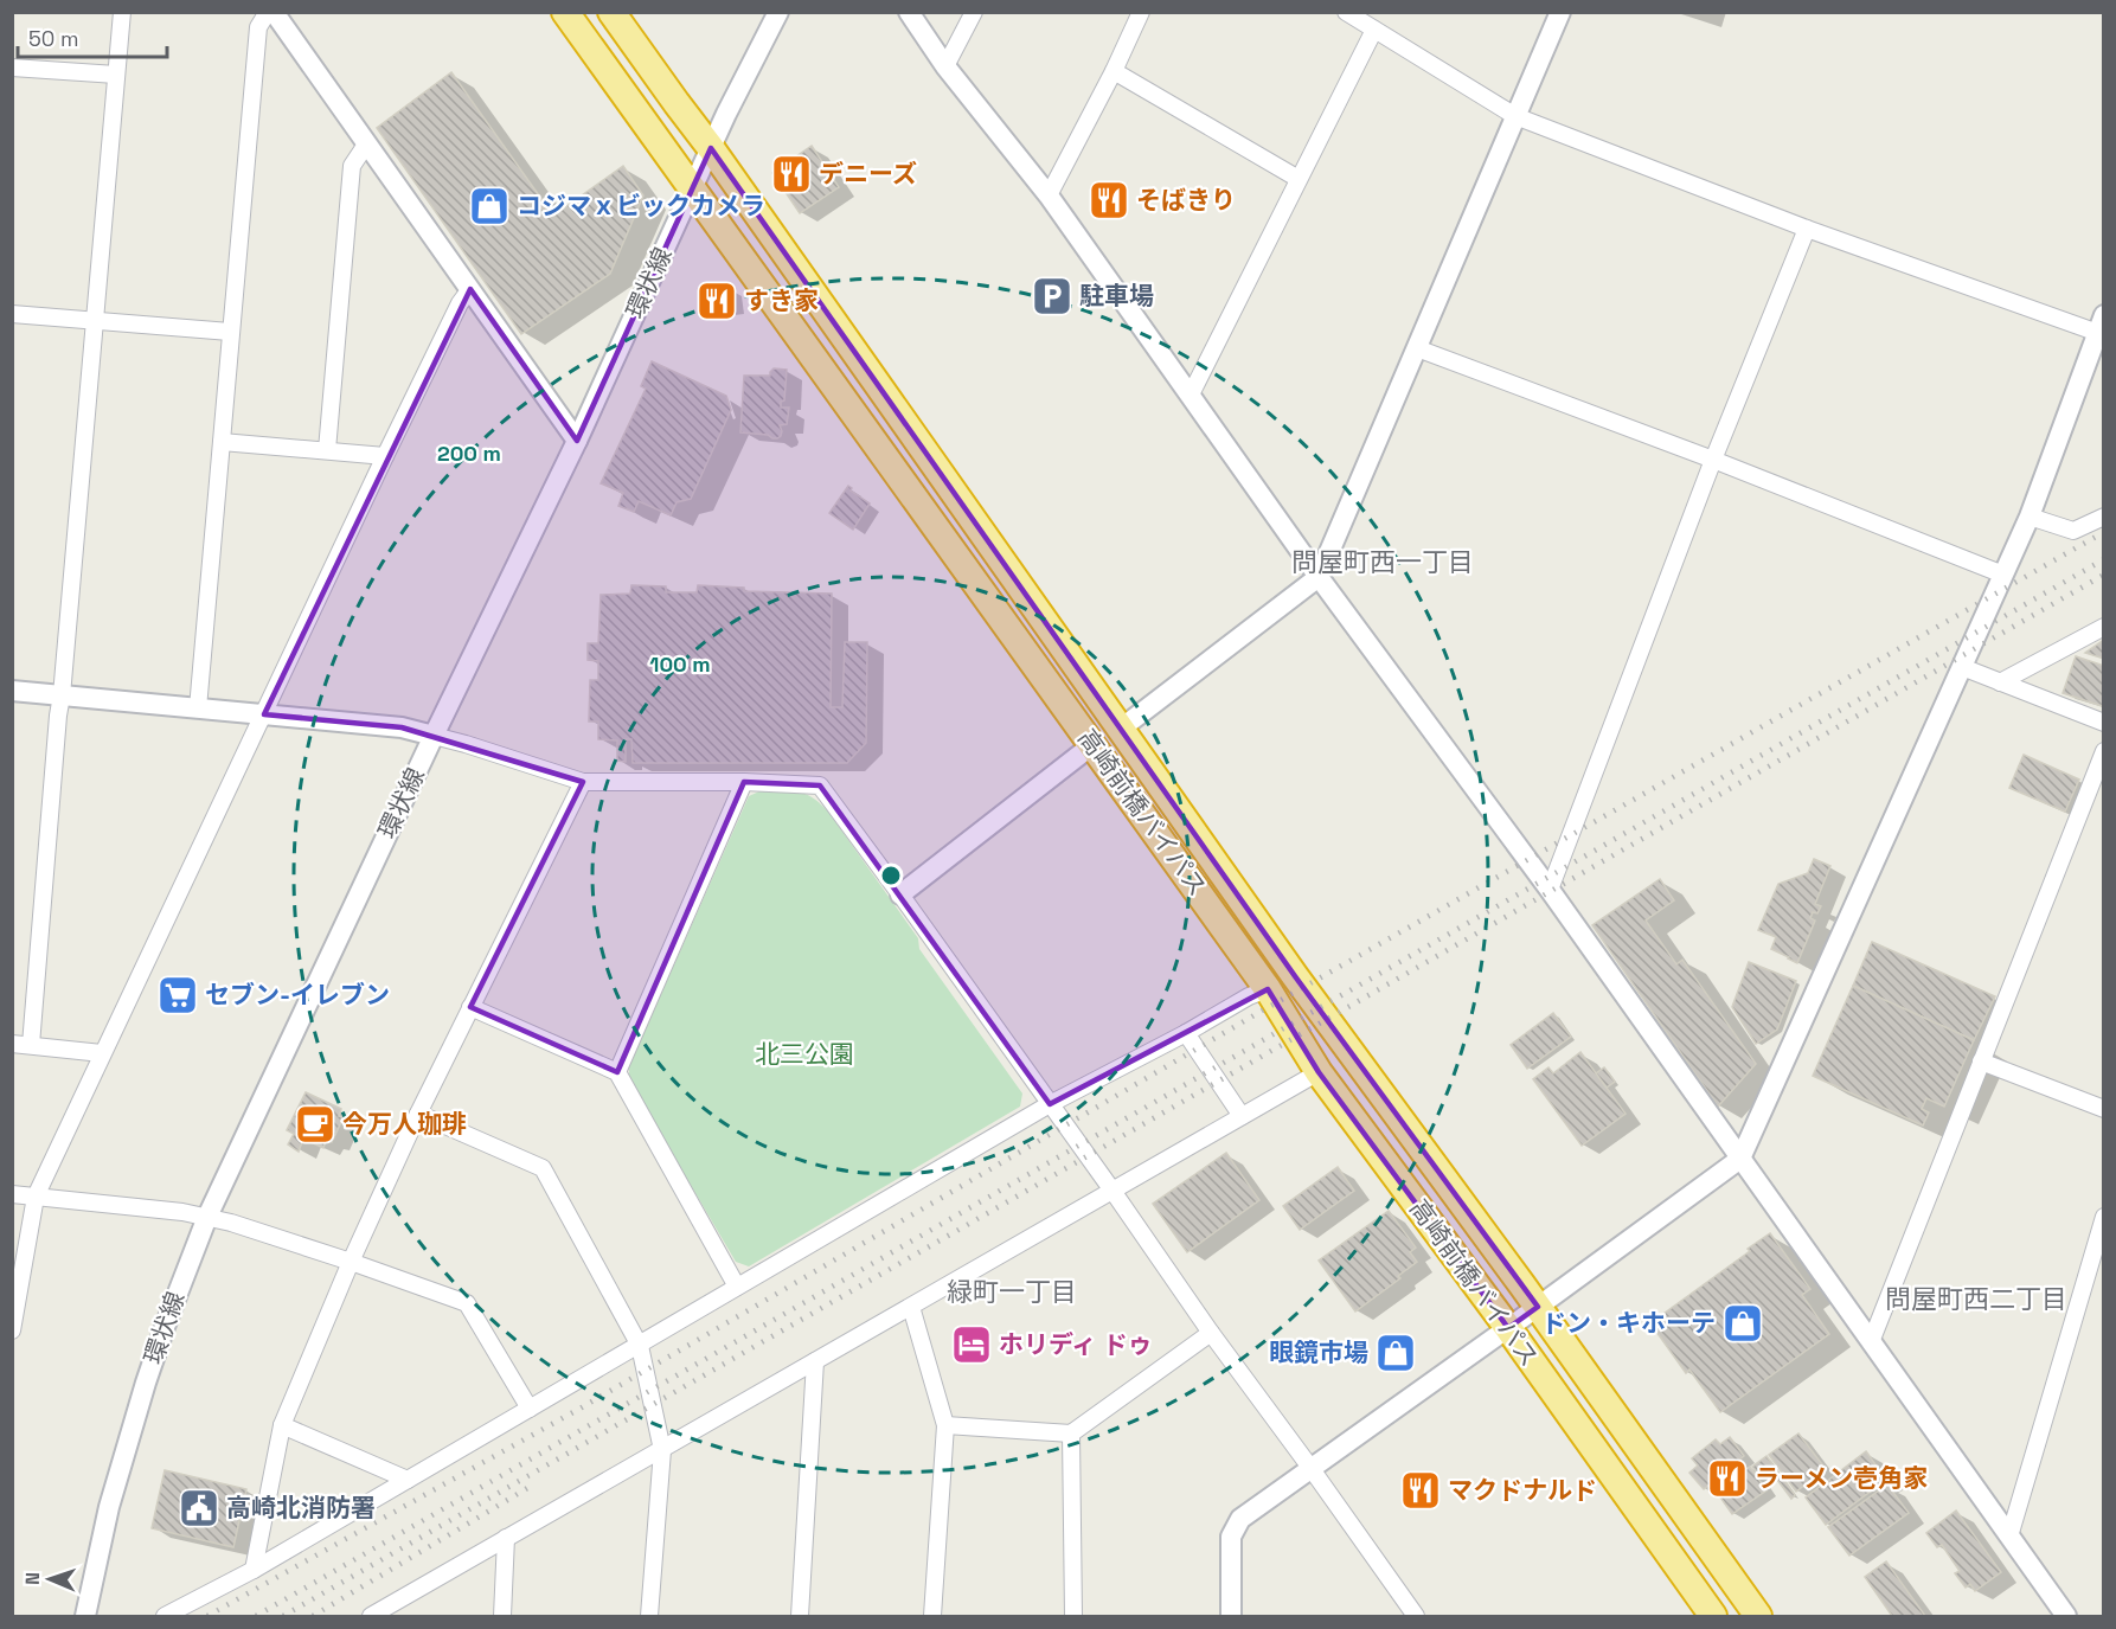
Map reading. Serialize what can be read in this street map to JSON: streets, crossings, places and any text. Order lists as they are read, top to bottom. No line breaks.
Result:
{"streets":{"highway":["高崎前橋バイパス"],"street":["環状線"]},"crossings":[["環状線","高崎前橋バイパス"]],"districts":["問屋町西一丁目","緑町一丁目","問屋町西二丁目"],"parks":["北三公園"],"places":{"restaurant":["デニーズ","そばきり","すき家","ラーメン壱角家","マクドナルド"],"shop":["コジマｘビックカメラ","ドン・キホーテ","眼鏡市場"],"parking":["駐車場"],"supermarket":["セブン-イレブン"],"cafe":["今万人珈琲"],"hotel":["ホリディ ドゥ"],"public building":["高崎北消防署"]},"scale_bar":"50 m","north":"left","rings":["200 m","100 m"]}
